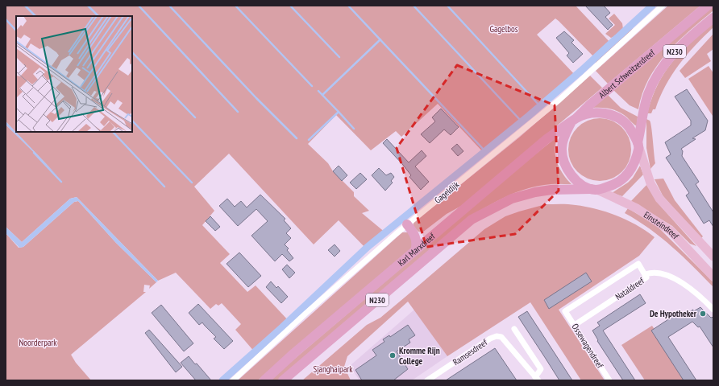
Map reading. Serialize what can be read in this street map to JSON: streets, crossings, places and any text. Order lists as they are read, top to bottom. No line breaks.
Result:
{"streets":{"highway":["N230","Albert Schweitzerdreef","Karl Marxdreef"],"main road":["Einsteindreef"],"street":["Gageldijk","Nataldreef","Ossewagendreef","Ramsesdreef"]},"crossings":[["N230","Albert Schweitzerdreef"],["N230","Einsteindreef"],["N230","Karl Marxdreef"],["Albert Schweitzerdreef","Einsteindreef"],["Albert Schweitzerdreef","Karl Marxdreef"],["Einsteindreef","Karl Marxdreef"],["Nataldreef","Ossewagendreef"]],"parks":["Gagelbos","Noorderpark","Sjanghaipark"],"places":["De Hypotheker","Kromme Rijn College"]}
